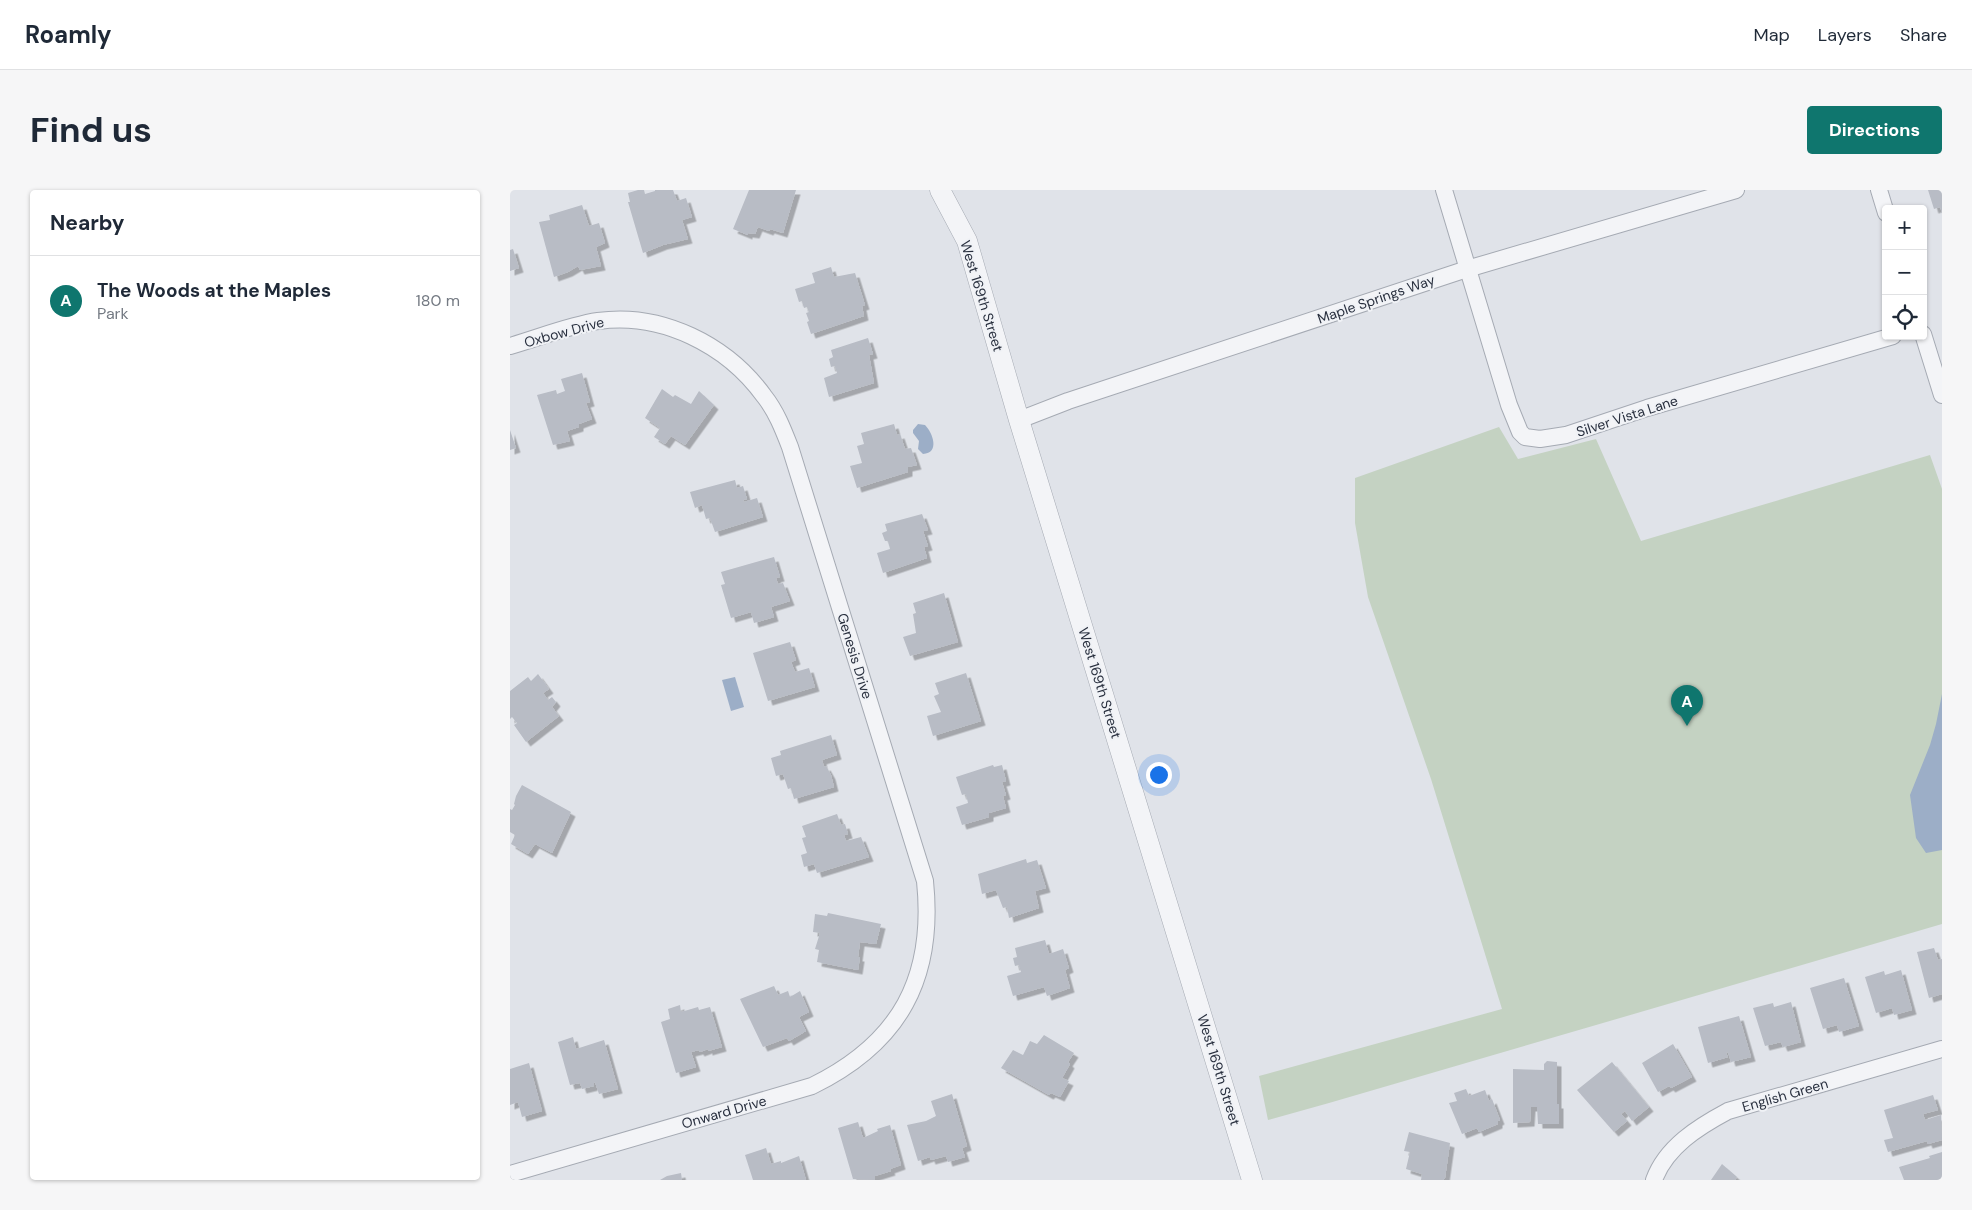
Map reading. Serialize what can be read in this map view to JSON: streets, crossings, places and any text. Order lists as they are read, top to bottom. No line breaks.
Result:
{"streets":{"street":["West 169th Street","Maple Springs Way","Oxbow Drive","Silver Vista Lane","Genesis Drive","English Green","Onward Drive"]},"crossings":[["West 169th Street","Maple Springs Way"],["Maple Springs Way","Silver Vista Lane"],["Oxbow Drive","Genesis Drive"],["Genesis Drive","Onward Drive"]],"page":{"header":"Roamly","nav":["Map","Layers","Share"],"buttons":"Directions","title":"Find us","heading":"Nearby","map_buttons":["+","−"],"list":[{"mark":"A","name":"The Woods at the Maples","note":"Park","value":"180 m"}],"pins":"A"}}
